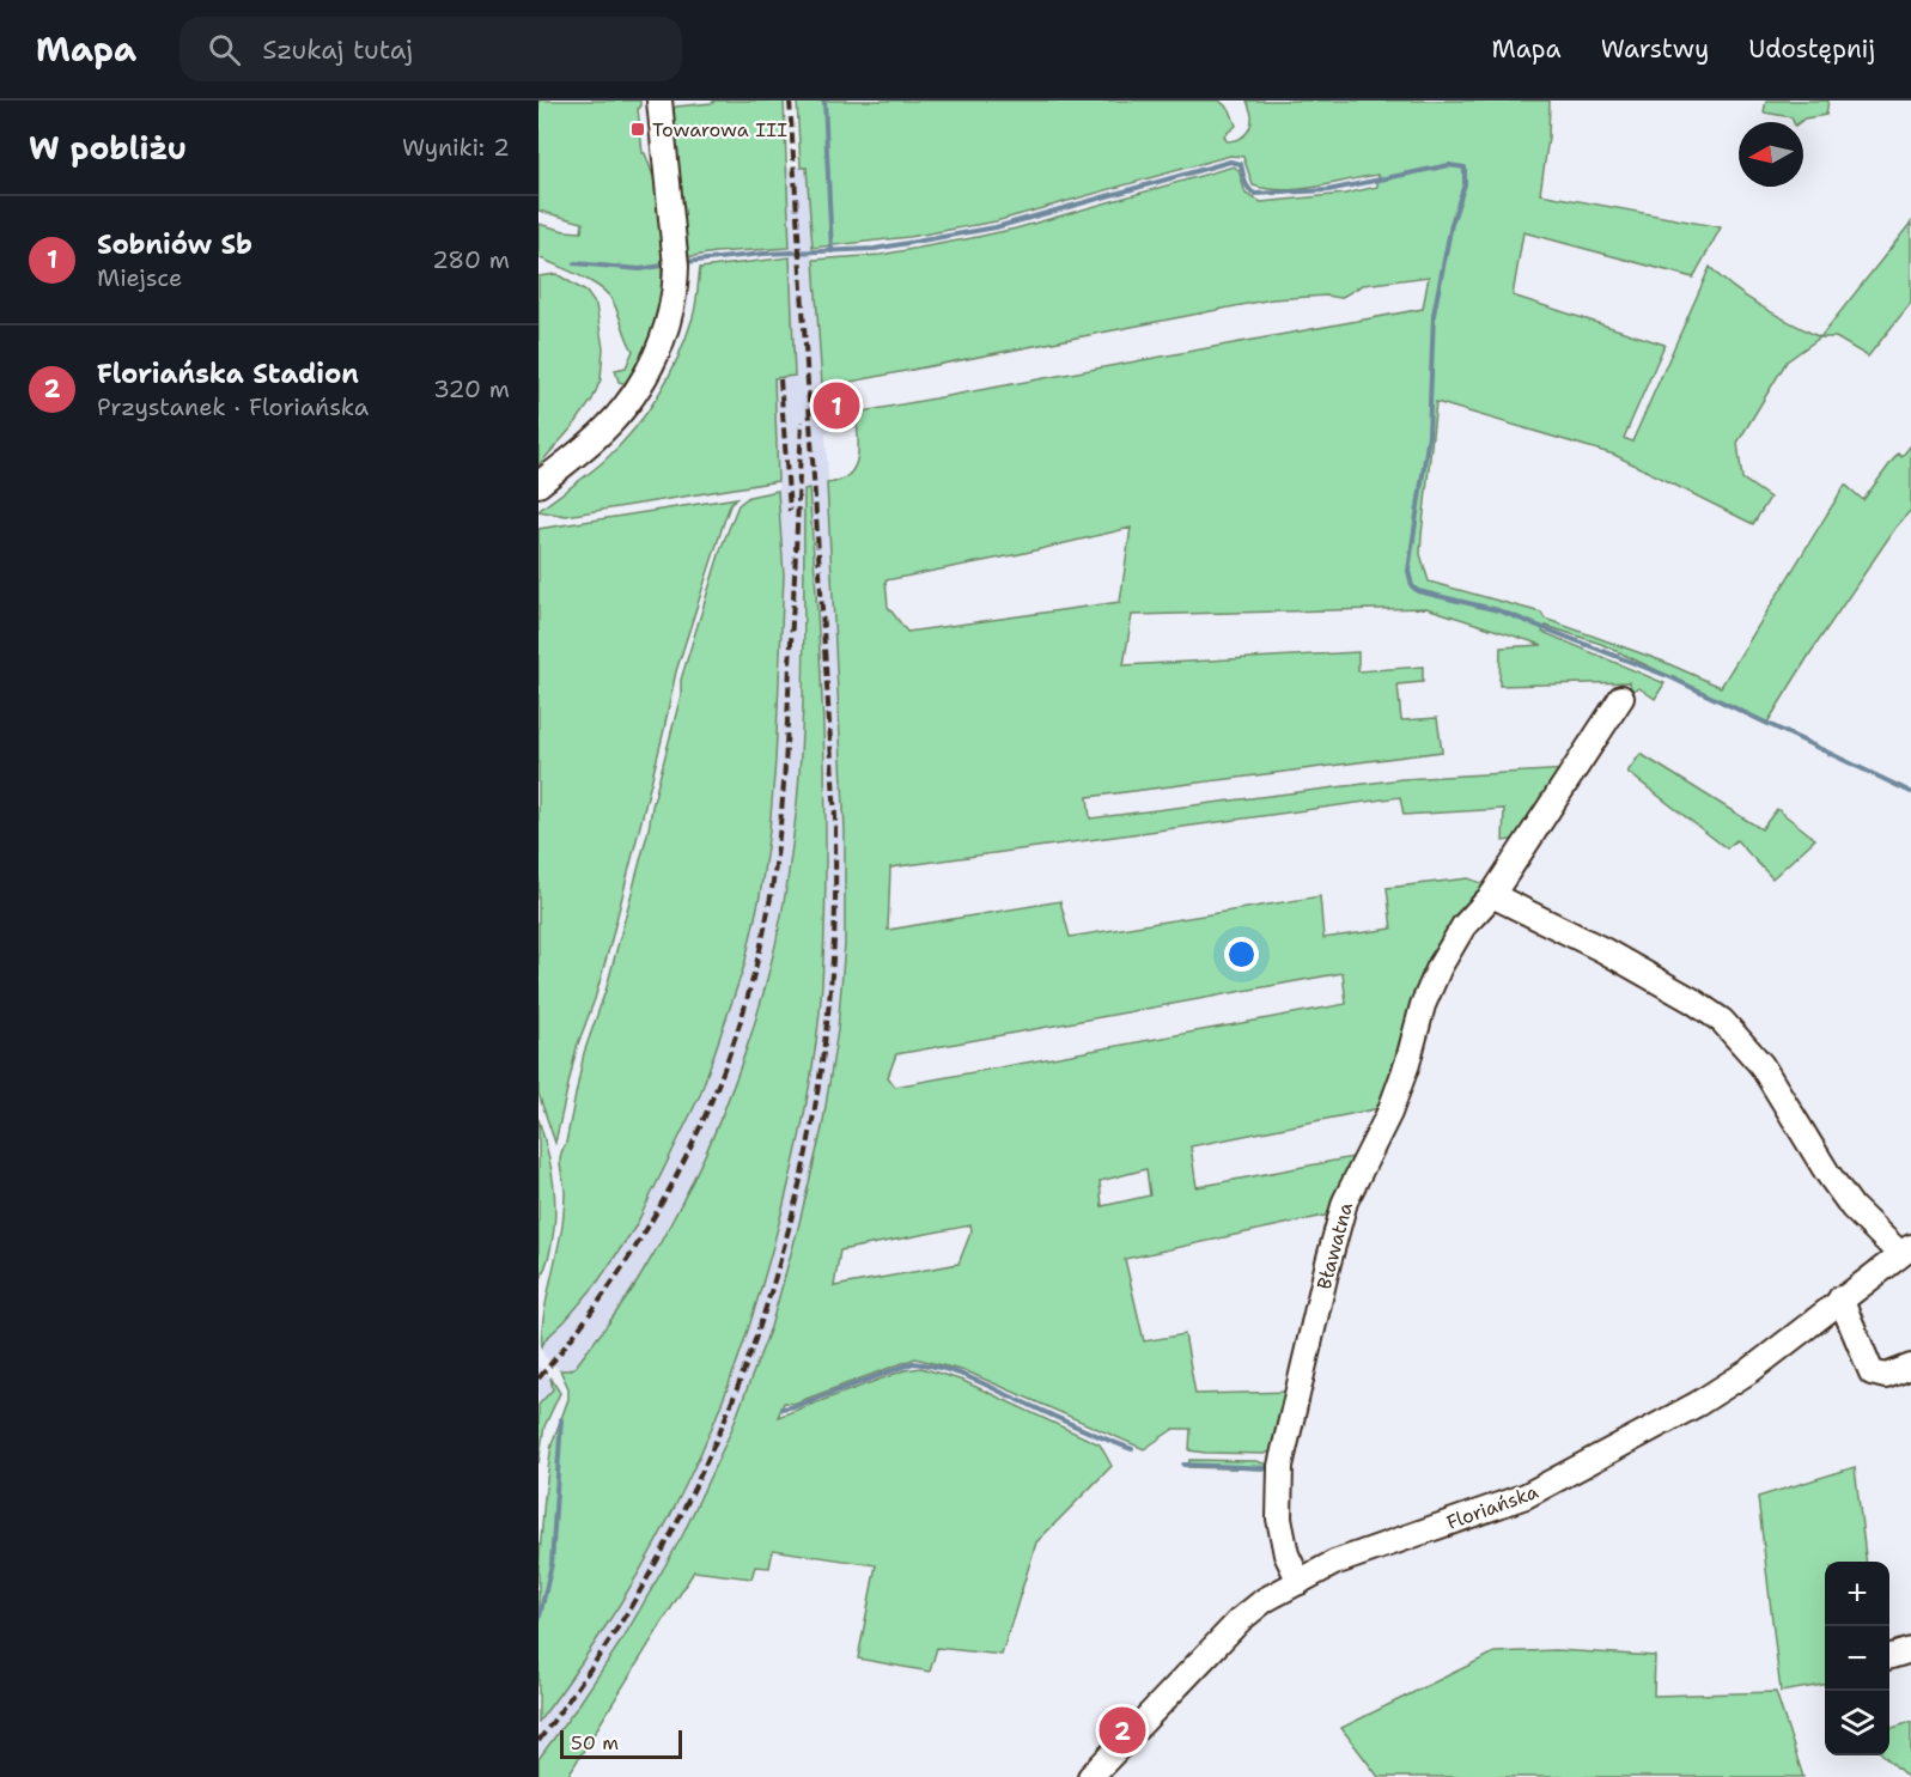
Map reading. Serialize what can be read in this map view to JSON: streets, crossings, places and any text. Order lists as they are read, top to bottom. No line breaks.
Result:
{"streets":{"street":["Bławatna","Floriańska"]},"crossings":[["Bławatna","Floriańska"]],"places":{"transit":["Towarowa III"]},"scale_bar":"50 m","north":"left","page":{"header":"Mapa","search":"Szukaj tutaj","nav":["Mapa","Warstwy","Udostępnij"],"heading":["W pobliżu","Wyniki: 2"],"list":[{"mark":"1","name":"Sobniów Sb","note":"Miejsce","value":"280 m"},{"mark":"2","name":"Floriańska Stadion","note":"Przystanek · Floriańska","value":"320 m"}],"pins":["1","2"],"map_buttons":["+","−"],"scale":"50 m"}}
